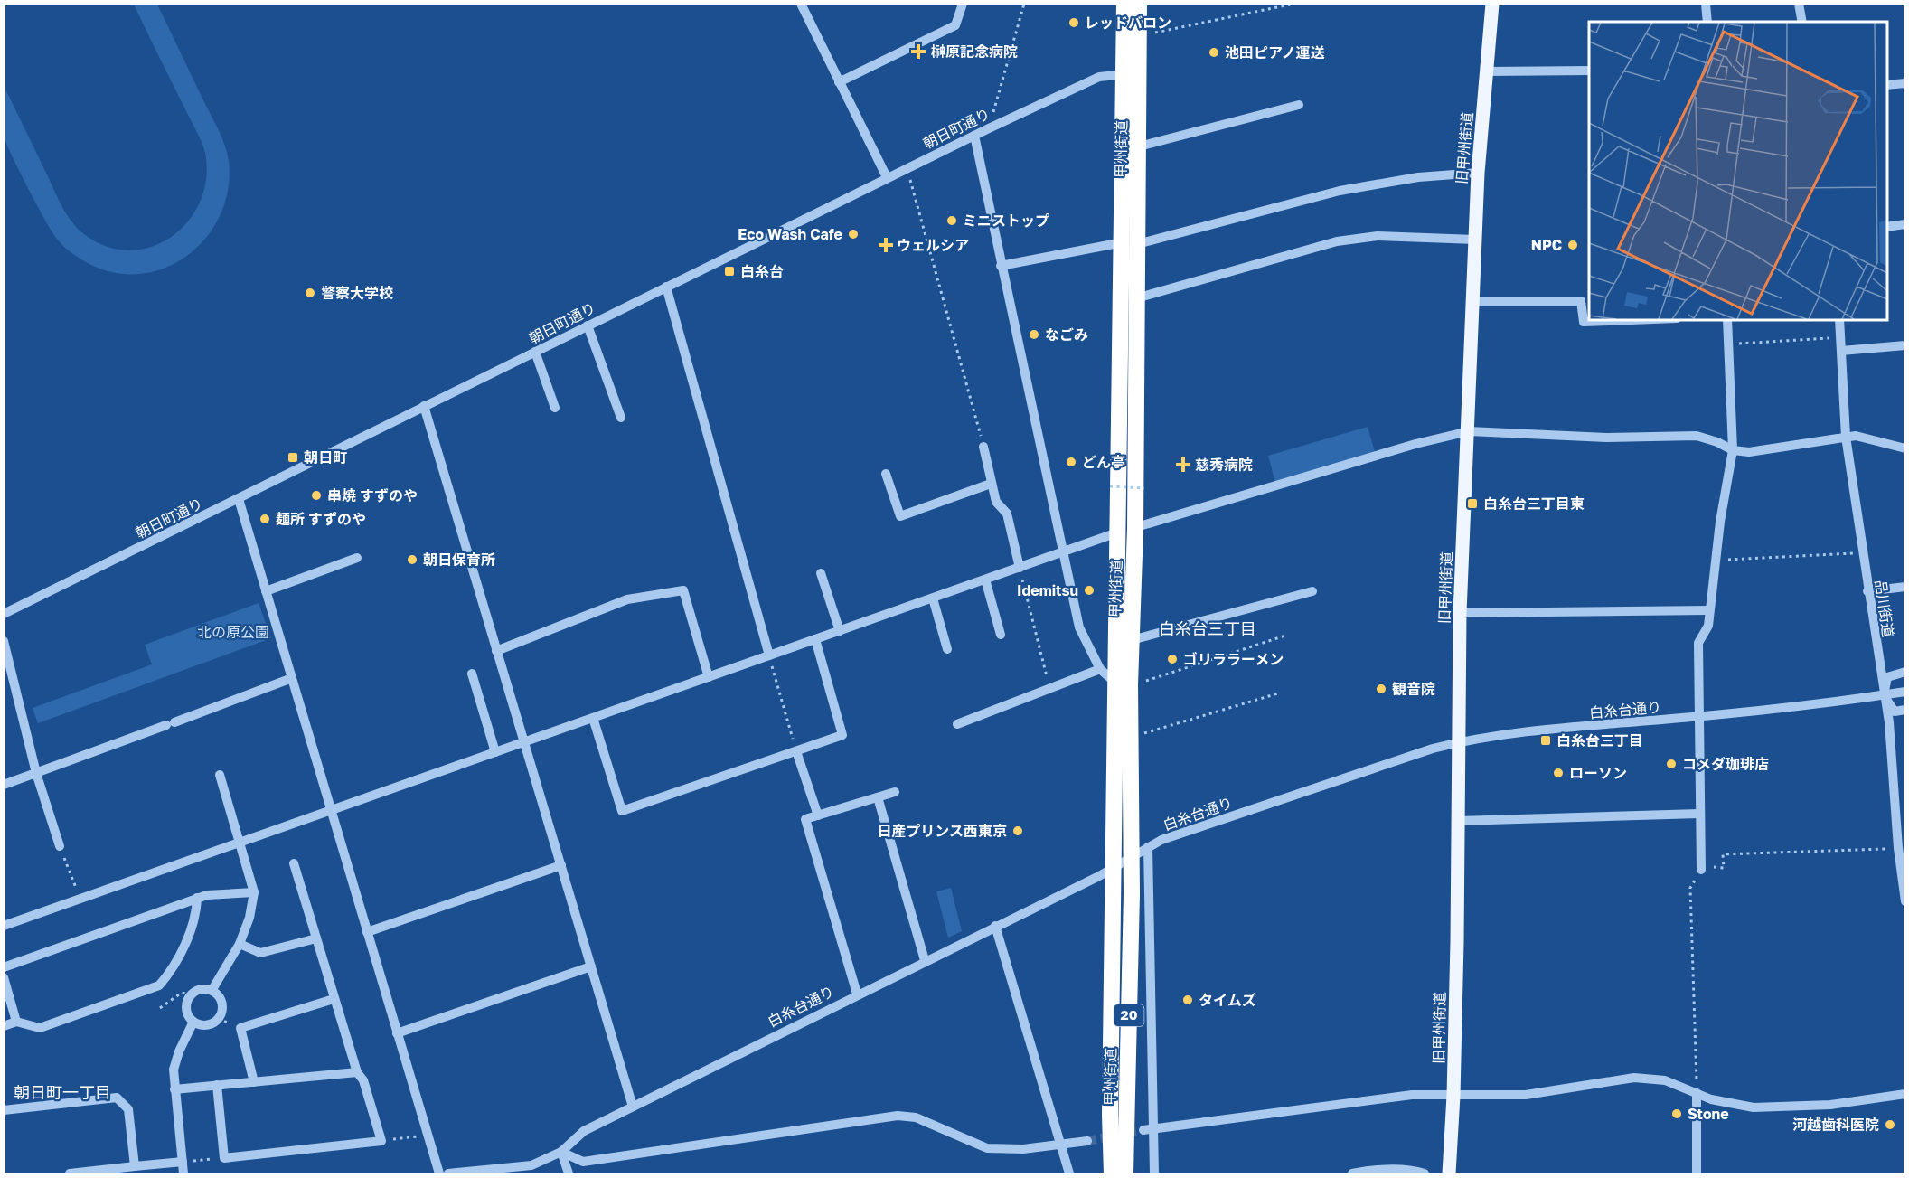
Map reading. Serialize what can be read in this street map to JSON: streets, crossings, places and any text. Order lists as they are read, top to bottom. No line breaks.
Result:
{"streets":{"highway":["甲州街道","20"],"main road":["旧甲州街道"],"street":["朝日町通り","品川街道","白糸台通り"]},"crossings":[["朝日町通り","甲州街道"],["旧甲州街道","白糸台通り"],["甲州街道","白糸台通り"],["品川街道","白糸台通り"]],"districts":["白糸台三丁目","朝日町一丁目"],"parks":["北の原公園"],"places":{"other":["レッドバロン","池田ピアノ運送","ミニストップ","Eco Wash Cafe","NPC","警察大学校","なごみ","どん亭","串焼 すずのや","麺所 すずのや","朝日保育所","Idemitsu","ゴリララーメン","観音院","コメダ珈琲店","ローソン","日産プリンス西東京","タイムズ","Stone","河越歯科医院"],"health":["榊原記念病院","ウェルシア","慈秀病院"],"transit":["白糸台","朝日町","白糸台三丁目東","白糸台三丁目"]}}
